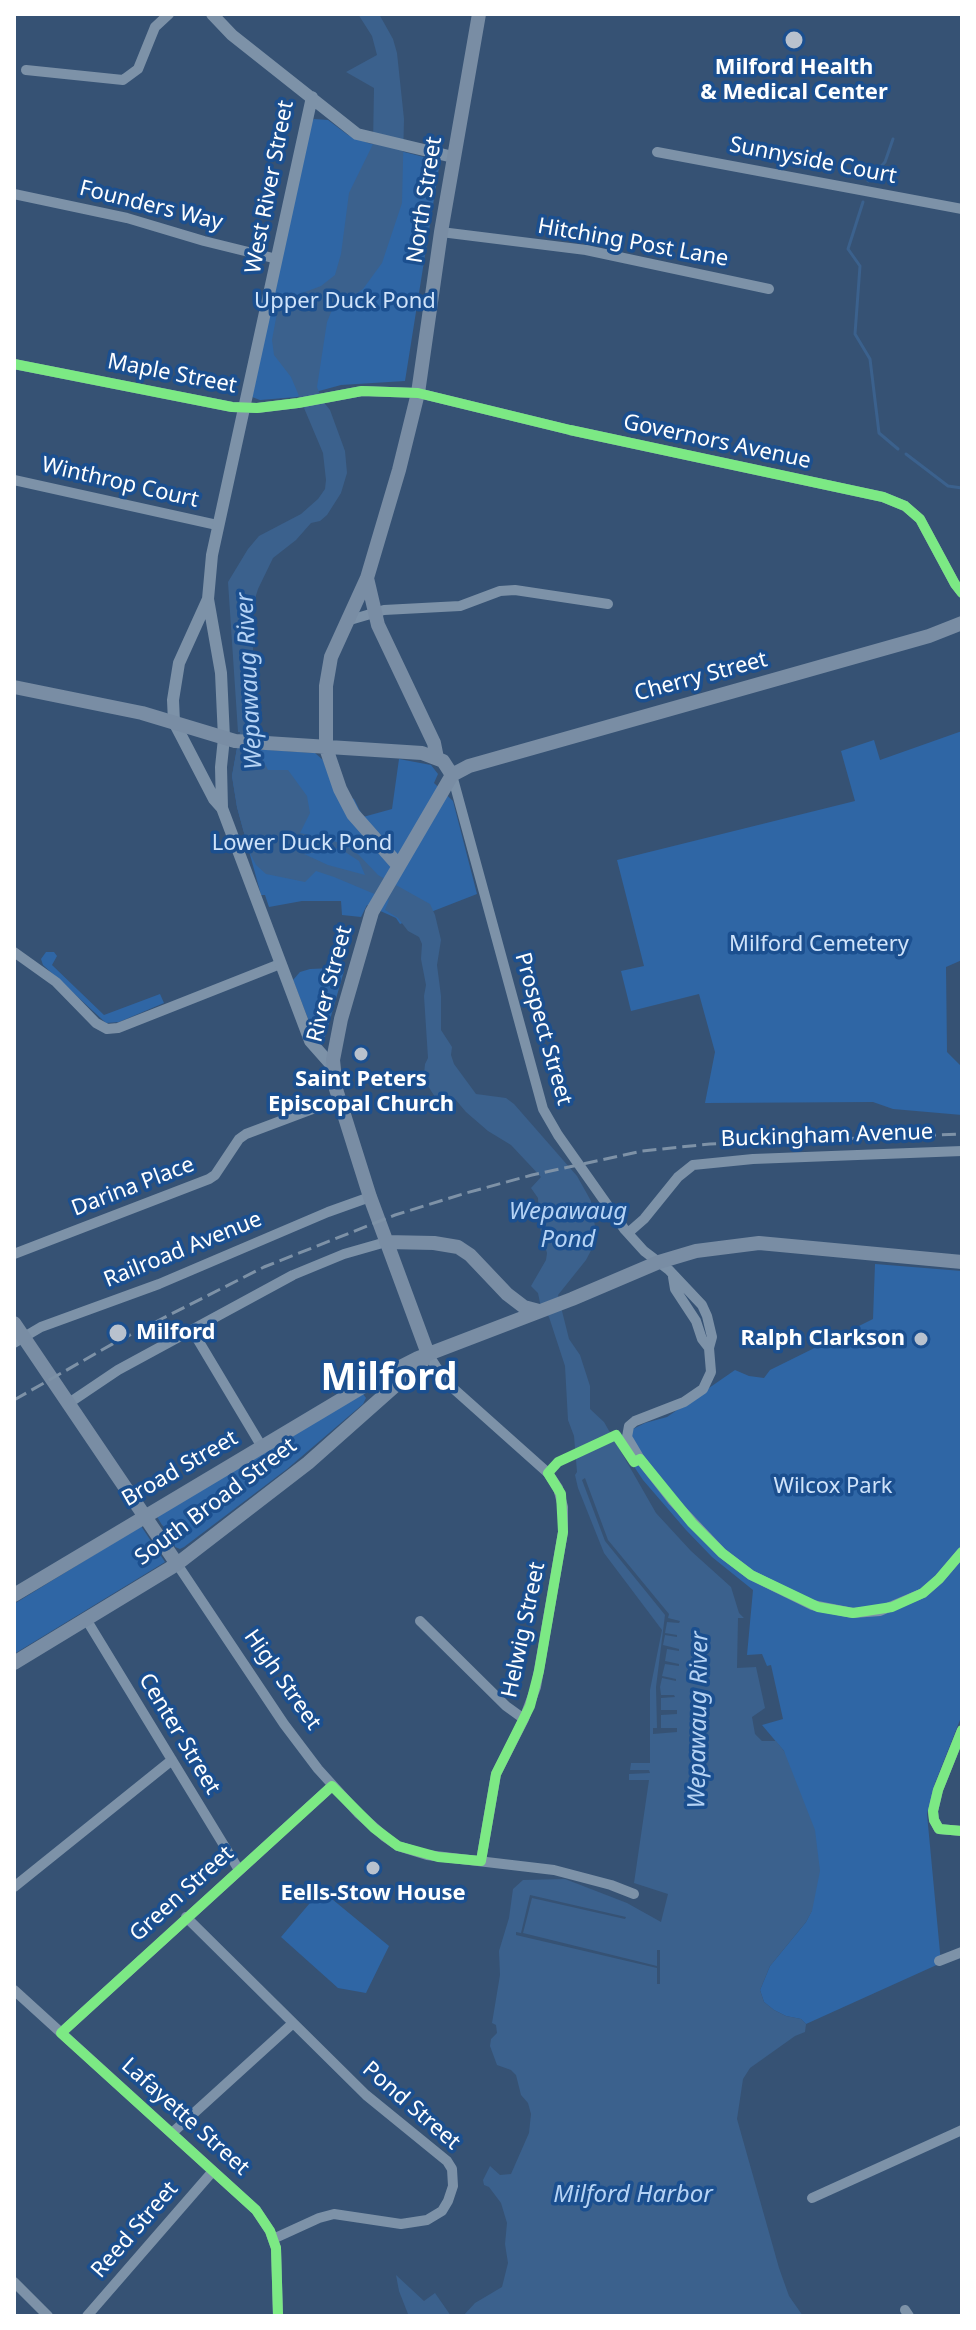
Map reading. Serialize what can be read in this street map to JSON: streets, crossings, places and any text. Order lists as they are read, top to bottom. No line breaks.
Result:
{"streets":{"main road":["North Street","Cherry Street","River Street","Broad Street","South Broad Street","High Street"],"street":["Sunnyside Court","West River Street","Founders Way","Hitching Post Lane","Maple Street","Governors Avenue","Winthrop Court","Prospect Street","Buckingham Avenue","Darina Place","Railroad Avenue","Helwig Street","Center Street","Green Street","Pond Street","Lafayette Street","Reed Street"]},"crossings":[["West River Street","Founders Way"],["West River Street","Maple Street"],["West River Street","Winthrop Court"],["West River Street","River Street"],["North Street","Hitching Post Lane"],["North Street","Maple Street"],["North Street","Governors Avenue"],["North Street","River Street"],["Maple Street","Governors Avenue"],["Cherry Street","River Street"],["Cherry Street","Prospect Street"],["River Street","Prospect Street"],["River Street","Darina Place"],["River Street","Railroad Avenue"],["River Street","Broad Street"],["River Street","South Broad Street"],["River Street","Helwig Street"],["Prospect Street","Buckingham Avenue"],["Prospect Street","Broad Street"],["Railroad Avenue","High Street"],["Broad Street","South Broad Street"],["Broad Street","Helwig Street"],["Broad Street","High Street"],["South Broad Street","Helwig Street"],["South Broad Street","High Street"],["South Broad Street","Center Street"],["Helwig Street","High Street"],["High Street","Green Street"],["Center Street","Green Street"],["Green Street","Pond Street"],["Green Street","Lafayette Street"],["Pond Street","Lafayette Street"],["Lafayette Street","Reed Street"]],"districts":["Milford"],"water":["Wepawaug River","Wepawaug Pond","Milford Harbor"],"parks":["Upper Duck Pond","Lower Duck Pond","Milford Cemetery","Wilcox Park"],"places":["Milford Health & Medical Center","Saint Peters Episcopal Church","Milford","Ralph Clarkson","Eells-Stow House"]}
